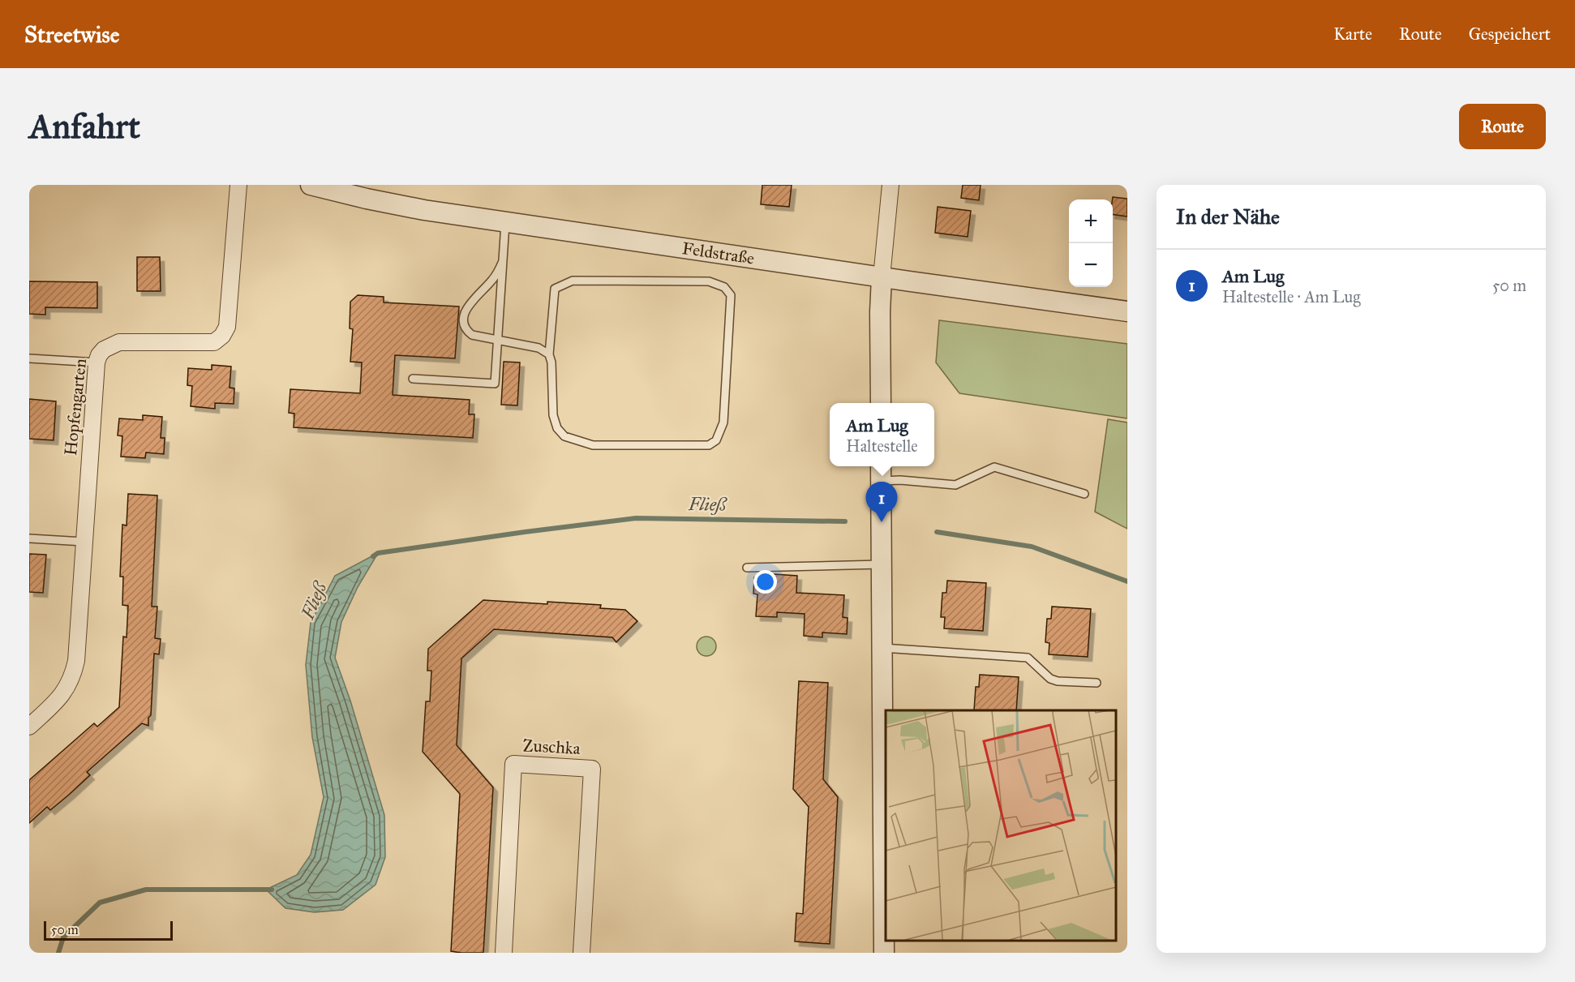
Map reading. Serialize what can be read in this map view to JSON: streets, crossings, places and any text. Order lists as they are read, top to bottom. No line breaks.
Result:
{"streets":{"street":["Feldstraße","Hopfengarten","Zuschka"]},"water":["Fließ"],"scale_bar":"50 m","page":{"header":"Streetwise","nav":["Karte","Route","Gespeichert"],"buttons":"Route","title":"Anfahrt","heading":"In der Nähe","map_buttons":["+","−"],"list":[{"mark":"1","name":"Am Lug","note":"Haltestelle · Am Lug","value":"50 m"}],"popup":["Am Lug","Haltestelle"],"pins":"1","scale":"50 m"}}
